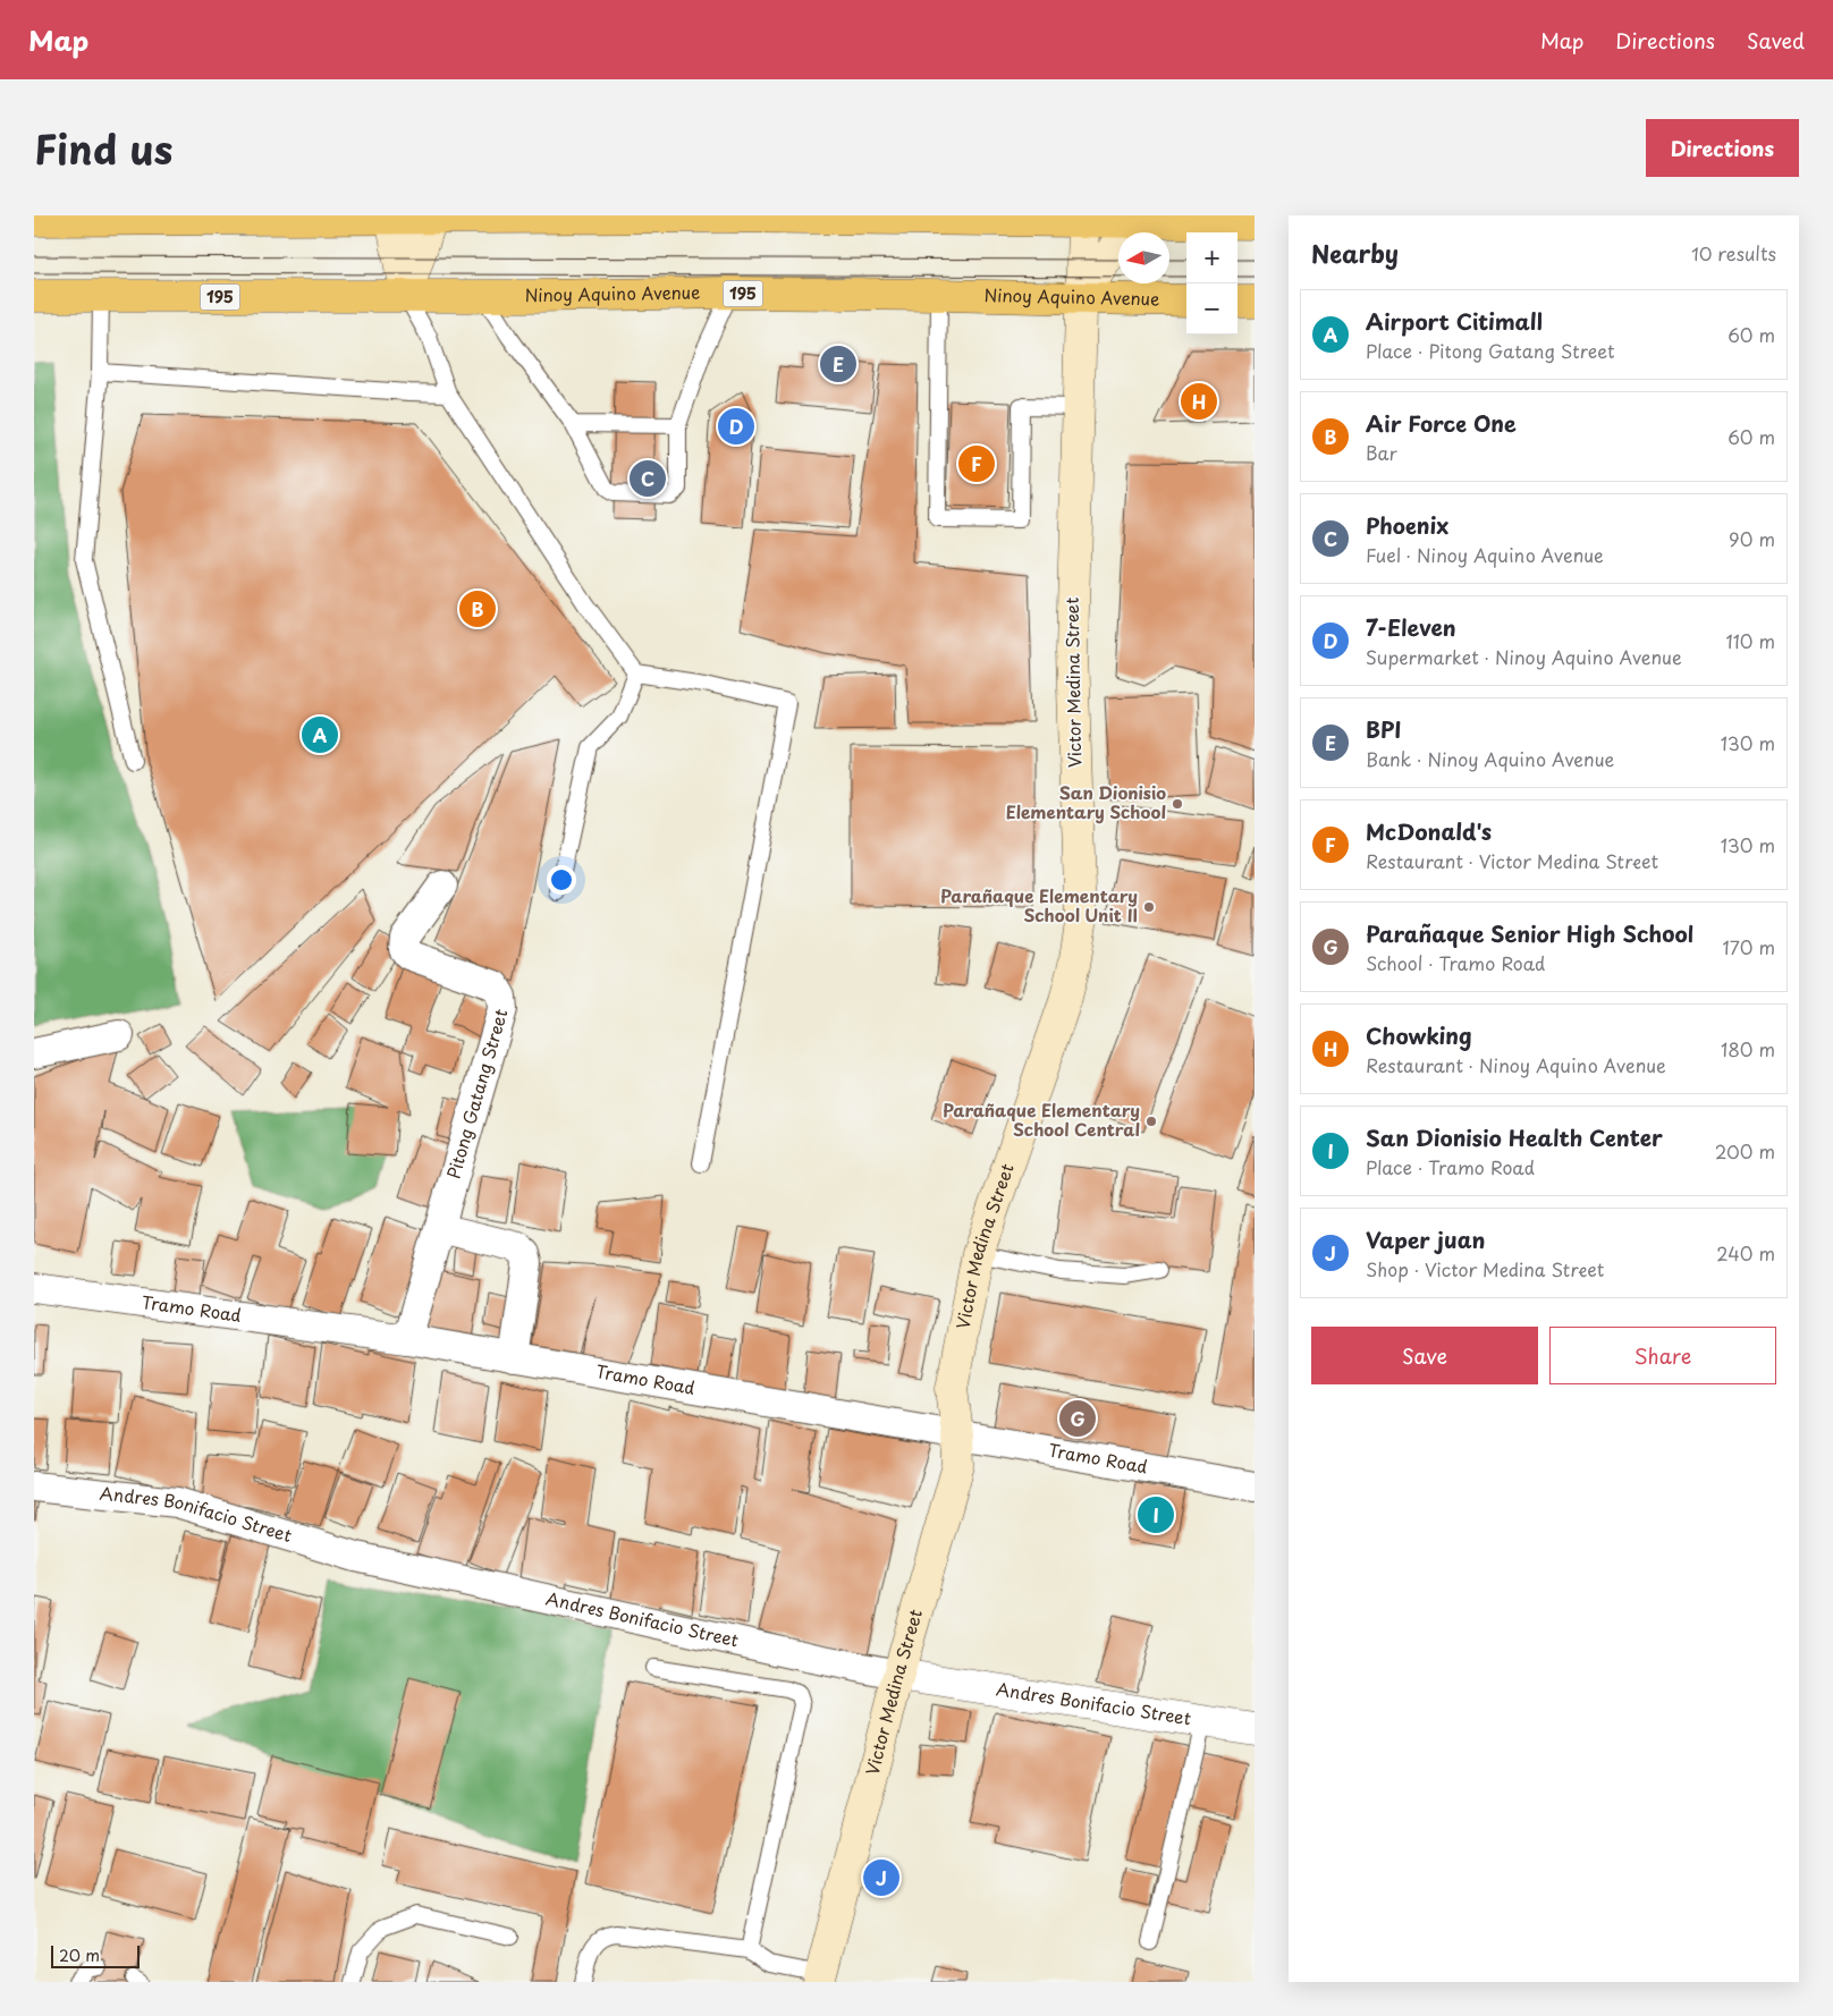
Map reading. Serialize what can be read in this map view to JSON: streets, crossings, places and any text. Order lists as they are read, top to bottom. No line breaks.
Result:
{"streets":{"main road":["195","Ninoy Aquino Avenue","Victor Medina Street"],"street":["Pitong Gatang Street","Tramo Road","Andres Bonifacio Street"]},"crossings":[["Ninoy Aquino Avenue","Victor Medina Street"],["Victor Medina Street","Tramo Road"],["Victor Medina Street","Andres Bonifacio Street"],["Pitong Gatang Street","Tramo Road"]],"places":["San Dionisio Elementary School","Parañaque Elementary School Unit II","Parañaque Elementary School Central"],"scale_bar":"20 m","north":"left","page":{"header":"Map","nav":["Map","Directions","Saved"],"title":"Find us","buttons":["Directions",["Save","Share"]],"heading":["Nearby","10 results"],"map_buttons":["+","−"],"list":[{"mark":"A","name":"Airport Citimall","note":"Place · Pitong Gatang Street","value":"60 m"},{"mark":"B","name":"Air Force One","note":"Bar","value":"60 m"},{"mark":"C","name":"Phoenix","note":"Fuel · Ninoy Aquino Avenue","value":"90 m"},{"mark":"D","name":"7-Eleven","note":"Supermarket · Ninoy Aquino Avenue","value":"110 m"},{"mark":"E","name":"BPI","note":"Bank · Ninoy Aquino Avenue","value":"130 m"},{"mark":"F","name":"McDonald's","note":"Restaurant · Victor Medina Street","value":"130 m"},{"mark":"G","name":"Parañaque Senior High School","note":"School · Tramo Road","value":"170 m"},{"mark":"H","name":"Chowking","note":"Restaurant · Ninoy Aquino Avenue","value":"180 m"},{"mark":"I","name":"San Dionisio Health Center","note":"Place · Tramo Road","value":"200 m"},{"mark":"J","name":"Vaper juan","note":"Shop · Victor Medina Street","value":"240 m"}],"pins":["E","H","D","F","C","B","A","G","I","J"],"scale":"20 m"}}
